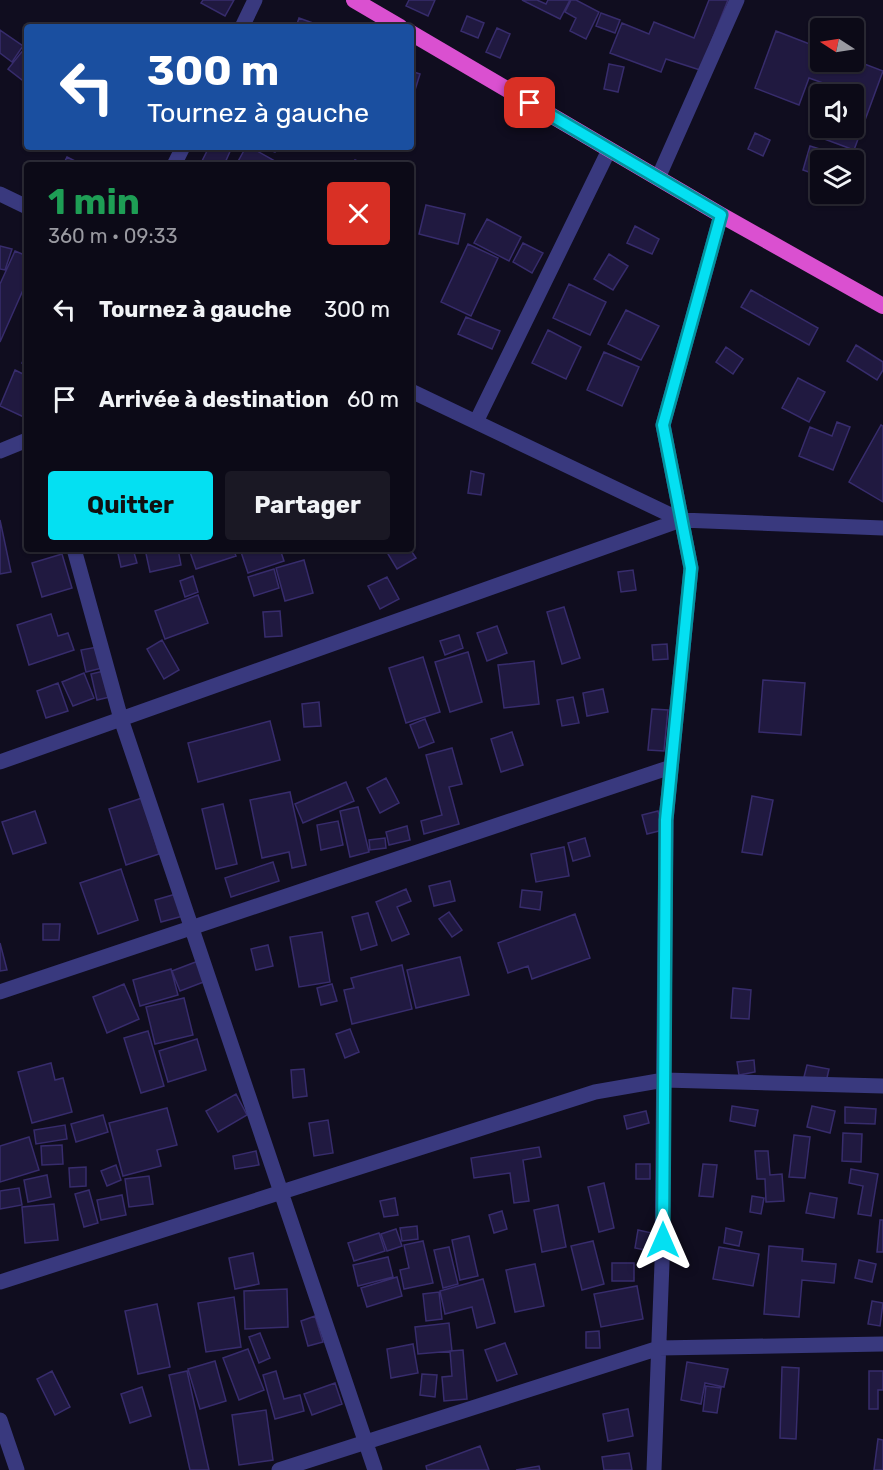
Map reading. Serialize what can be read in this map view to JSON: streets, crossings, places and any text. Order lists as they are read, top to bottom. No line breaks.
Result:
{"north":"left","page":{"turn":["300 m","Tournez à gauche"],"heading":["1 min","360 m · 09:33"],"list":[{"name":"Tournez à gauche","value":"300 m"},{"name":"Arrivée à destination","value":"60 m"}],"buttons":["Quitter","Partager"]}}
